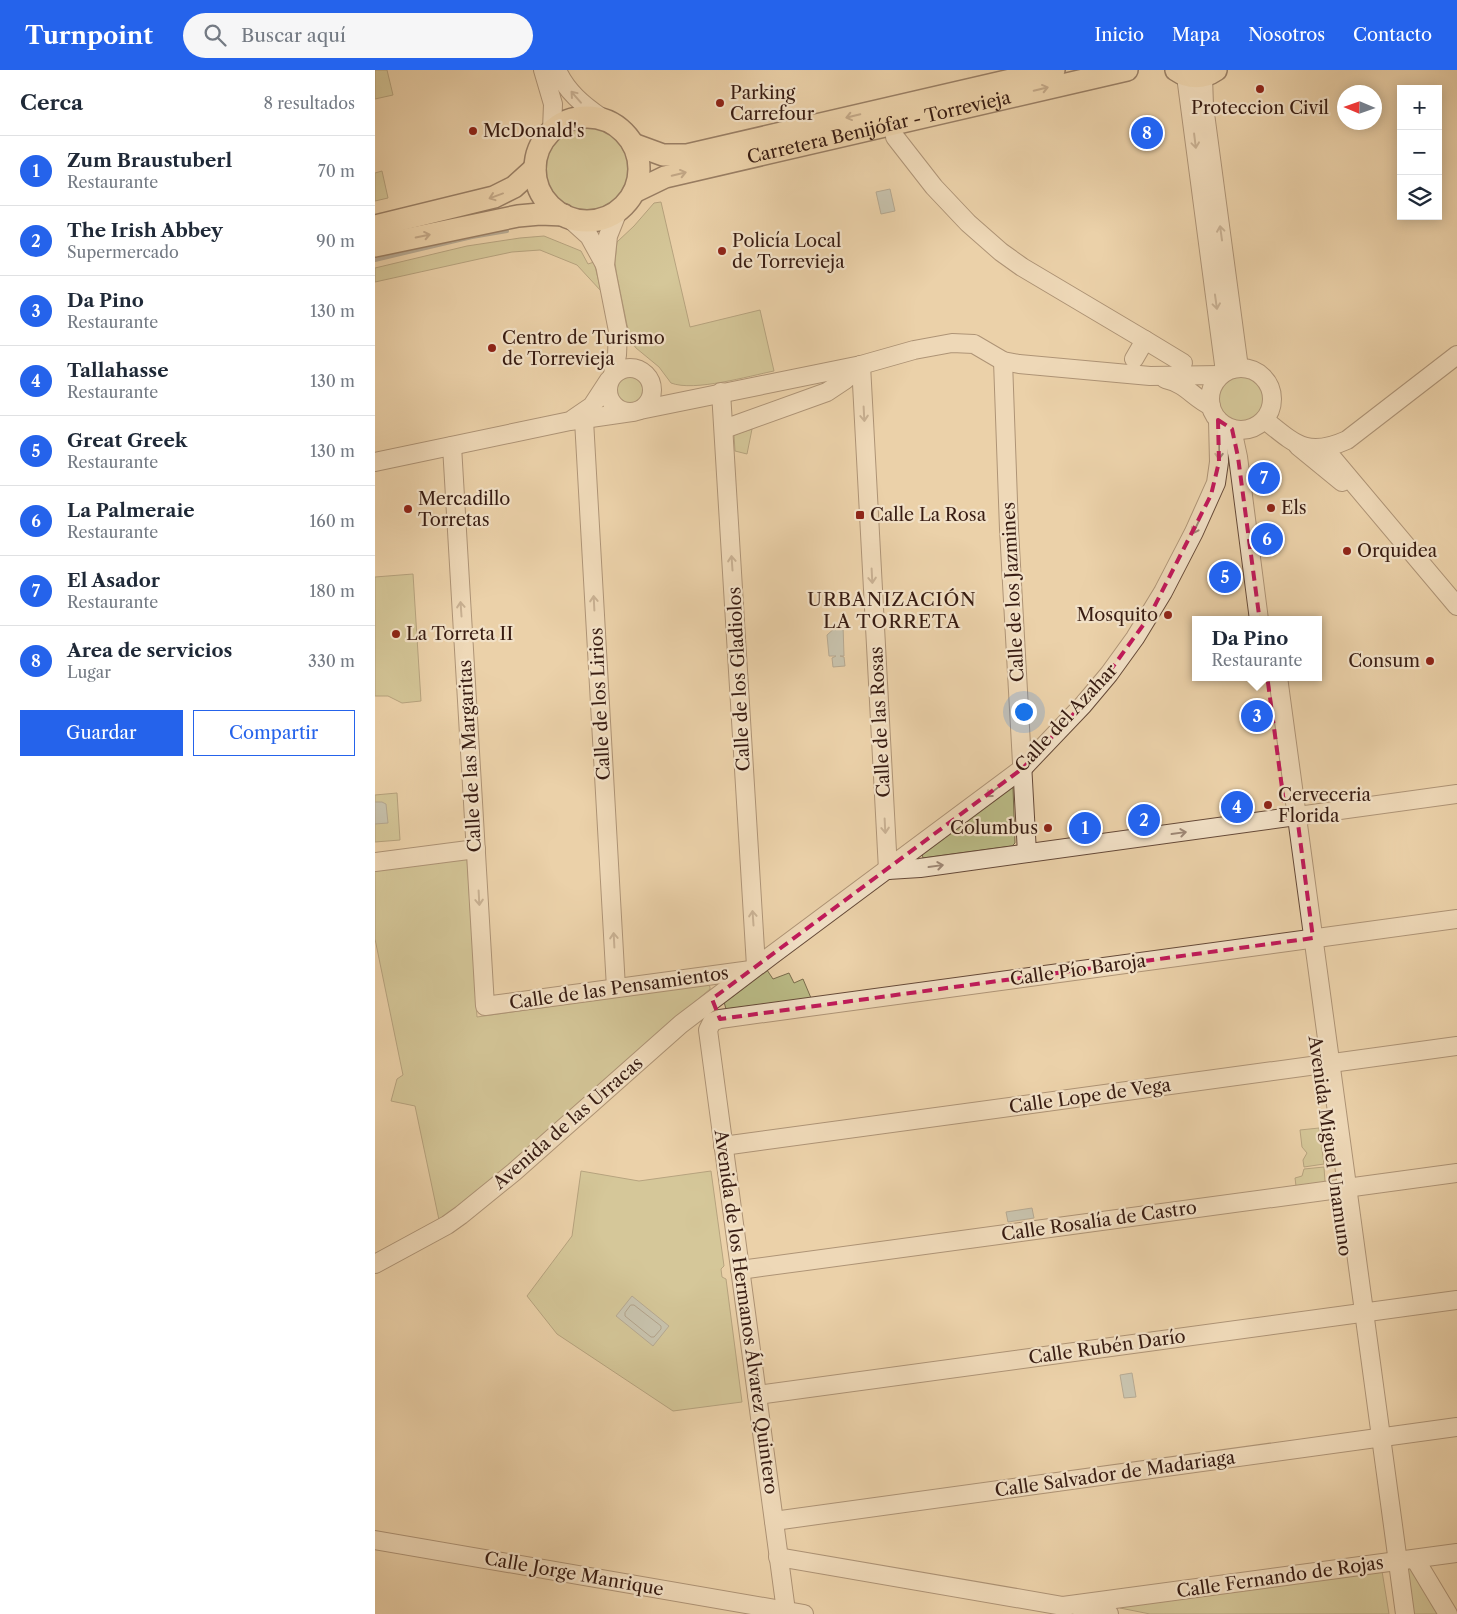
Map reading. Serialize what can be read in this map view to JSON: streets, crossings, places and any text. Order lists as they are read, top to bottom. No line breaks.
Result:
{"streets":{"main road":["Carretera Benijófar - Torrevieja"],"street":["Calle de los Jazmines","Calle de los Gladiolos","Calle de los Lirios","Calle del Azahar","Calle de las Rosas","Calle de las Margaritas","Calle Pío Baroja","Calle de las Pensamientos","Calle Lope de Vega","Avenida de las Urracas","Avenida Miguel Unamuno","Calle Rosalía de Castro","Avenida de los Hermanos Álvarez Quintero","Calle Rubén Darío","Calle Salvador de Madariaga","Calle Jorge Manrique","Calle Fernando de Rojas"]},"crossings":[["Calle de los Jazmines","Calle del Azahar"],["Calle de los Gladiolos","Calle del Azahar"],["Calle de los Gladiolos","Calle de las Pensamientos"],["Calle de los Gladiolos","Avenida de las Urracas"],["Calle de los Lirios","Calle de las Pensamientos"],["Calle del Azahar","Calle de las Rosas"],["Calle del Azahar","Calle de las Pensamientos"],["Calle del Azahar","Avenida de las Urracas"],["Calle de las Margaritas","Calle de las Pensamientos"],["Calle Pío Baroja","Avenida Miguel Unamuno"],["Calle Pío Baroja","Avenida de los Hermanos Álvarez Quintero"],["Calle de las Pensamientos","Avenida de las Urracas"],["Calle Lope de Vega","Avenida Miguel Unamuno"],["Calle Lope de Vega","Avenida de los Hermanos Álvarez Quintero"],["Avenida Miguel Unamuno","Calle Rosalía de Castro"],["Avenida Miguel Unamuno","Calle Rubén Darío"],["Avenida Miguel Unamuno","Calle Salvador de Madariaga"],["Avenida Miguel Unamuno","Calle Fernando de Rojas"],["Calle Rosalía de Castro","Avenida de los Hermanos Álvarez Quintero"],["Avenida de los Hermanos Álvarez Quintero","Calle Rubén Darío"],["Avenida de los Hermanos Álvarez Quintero","Calle Salvador de Madariaga"],["Avenida de los Hermanos Álvarez Quintero","Calle Jorge Manrique"],["Avenida de los Hermanos Álvarez Quintero","Calle Fernando de Rojas"]],"one_way":["Calle de los Gladiolos","Calle de los Lirios","Calle del Azahar","Calle de las Rosas"],"districts":["URBANIZACIÓN LA TORRETA"],"places":{"other":["Proteccion Civil","Parking Carrefour","McDonald's","Policía Local de Torrevieja","Centro de Turismo de Torrevieja","Els","Mercadillo Torretas","Orquidea","Mosquito","La Torreta II","Consum","Cerveceria Florida","Columbus"],"transit":["Calle La Rosa"]},"north":"left","page":{"header":"Turnpoint","search":"Buscar aquí","nav":["Inicio","Mapa","Nosotros","Contacto"],"heading":["Cerca","8 resultados"],"map_buttons":["+","−"],"pins":["8","7","6","5","3","4","2","1"],"list":[{"mark":"1","name":"Zum Braustuberl","note":"Restaurante","value":"70 m"},{"mark":"2","name":"The Irish Abbey","note":"Supermercado","value":"90 m"},{"mark":"3","name":"Da Pino","note":"Restaurante","value":"130 m"},{"mark":"4","name":"Tallahasse","note":"Restaurante","value":"130 m"},{"mark":"5","name":"Great Greek","note":"Restaurante","value":"130 m"},{"mark":"6","name":"La Palmeraie","note":"Restaurante","value":"160 m"},{"mark":"7","name":"El Asador","note":"Restaurante","value":"180 m"},{"mark":"8","name":"Area de servicios","note":"Lugar","value":"330 m"}],"popup":["Da Pino","Restaurante"],"buttons":["Guardar","Compartir"]}}
